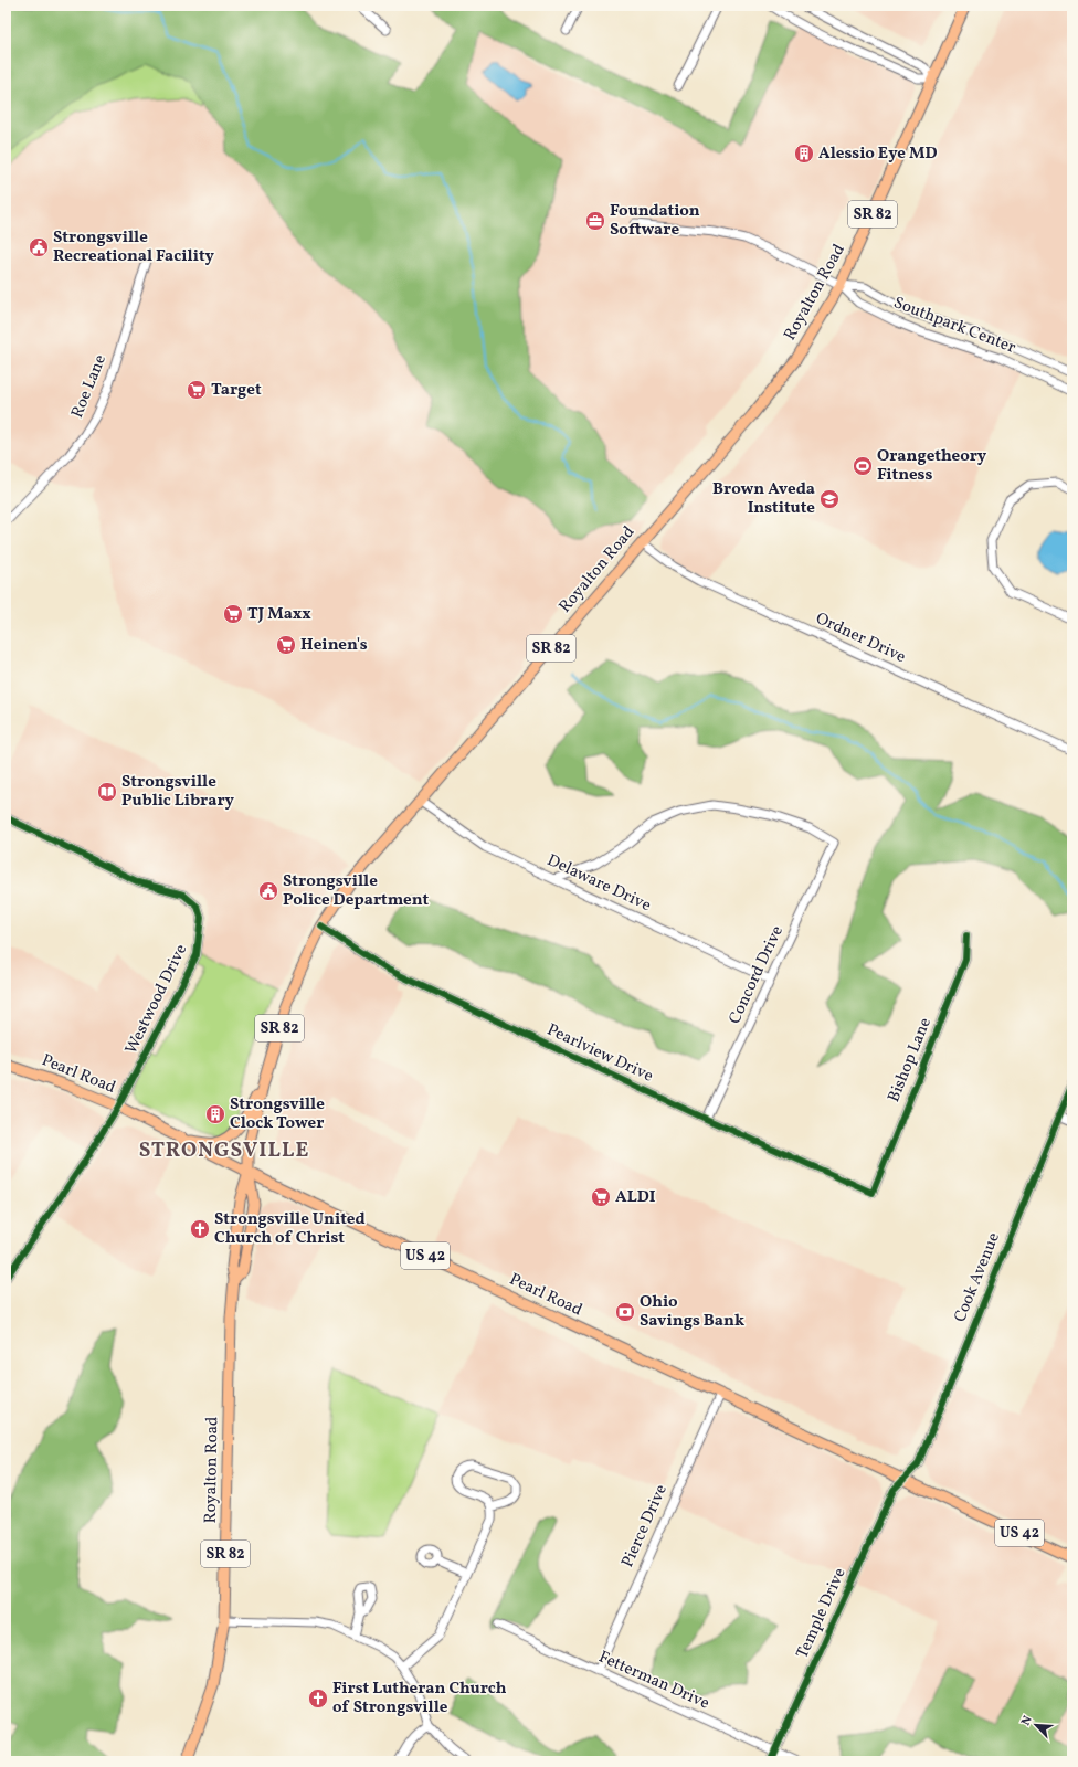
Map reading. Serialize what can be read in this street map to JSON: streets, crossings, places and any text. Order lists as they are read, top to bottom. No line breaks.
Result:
{"streets":{"main road":["SR 82","Royalton Road","Pearl Road","US 42"],"street":["Southpark Center","Roe Lane","Ordner Drive","Delaware Drive","Concord Drive","Westwood Drive","Pearlview Drive","Bishop Lane","Cook Avenue","Pierce Drive","Temple Drive","Fetterman Drive"]},"crossings":[["Royalton Road","Southpark Center"],["Royalton Road","Ordner Drive"],["Royalton Road","Delaware Drive"],["Royalton Road","Pearlview Drive"],["Royalton Road","Pearl Road"],["Delaware Drive","Concord Drive"],["Concord Drive","Pearlview Drive"],["Westwood Drive","Pearl Road"],["Pearlview Drive","Bishop Lane"],["Pearl Road","Cook Avenue"],["Pearl Road","Pierce Drive"],["Pearl Road","Temple Drive"],["Cook Avenue","Temple Drive"],["Pierce Drive","Fetterman Drive"],["Temple Drive","Fetterman Drive"]],"districts":["STRONGSVILLE"],"places":{"building":["Alessio Eye MD","Strongsville Clock Tower"],"office":["Foundation Software"],"public building":["Strongsville Recreational Facility","Strongsville Police Department"],"supermarket":["Target","TJ Maxx","Heinen's","ALDI"],"sports":["Orangetheory Fitness"],"school or university":["Brown Aveda Institute"],"library":["Strongsville Public Library"],"church":["Strongsville United Church of Christ","First Lutheran Church of Strongsville"],"bank":["Ohio Savings Bank"]},"north":"top left"}
